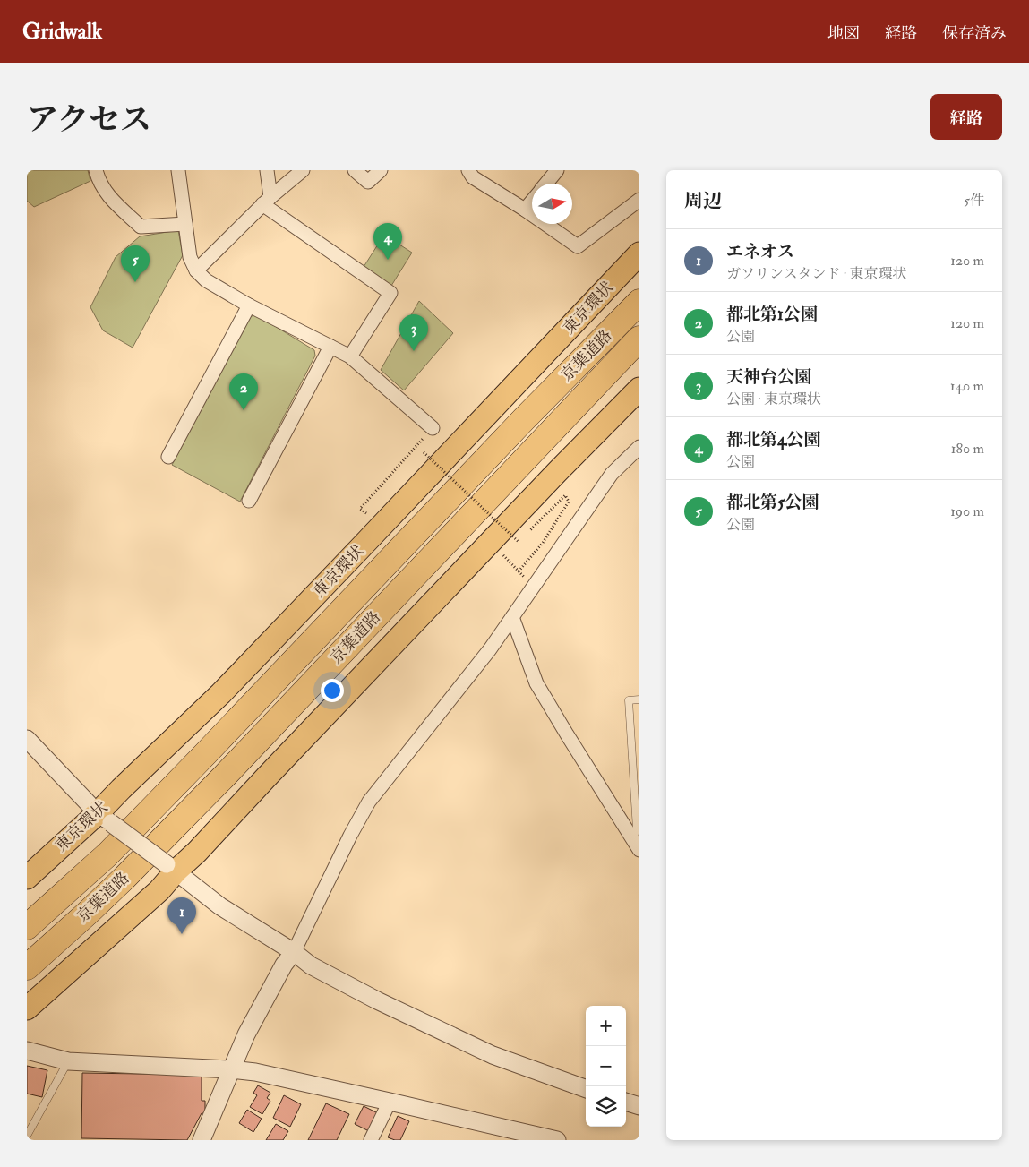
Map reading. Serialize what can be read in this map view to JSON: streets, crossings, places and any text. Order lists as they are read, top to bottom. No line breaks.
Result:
{"streets":{"highway":["東京環状","京葉道路"]},"north":"right","page":{"header":"Gridwalk","nav":["地図","経路","保存済み"],"title":"アクセス","buttons":"経路","heading":["周辺","5件"],"pins":["4","5","3","2","1"],"list":[{"mark":"1","name":"エネオス","note":"ガソリンスタンド · 東京環状","value":"120 m"},{"mark":"2","name":"都北第1公園","note":"公園","value":"120 m"},{"mark":"3","name":"天神台公園","note":"公園 · 東京環状","value":"140 m"},{"mark":"4","name":"都北第4公園","note":"公園","value":"180 m"},{"mark":"5","name":"都北第5公園","note":"公園","value":"190 m"}],"map_buttons":["+","−"]}}
